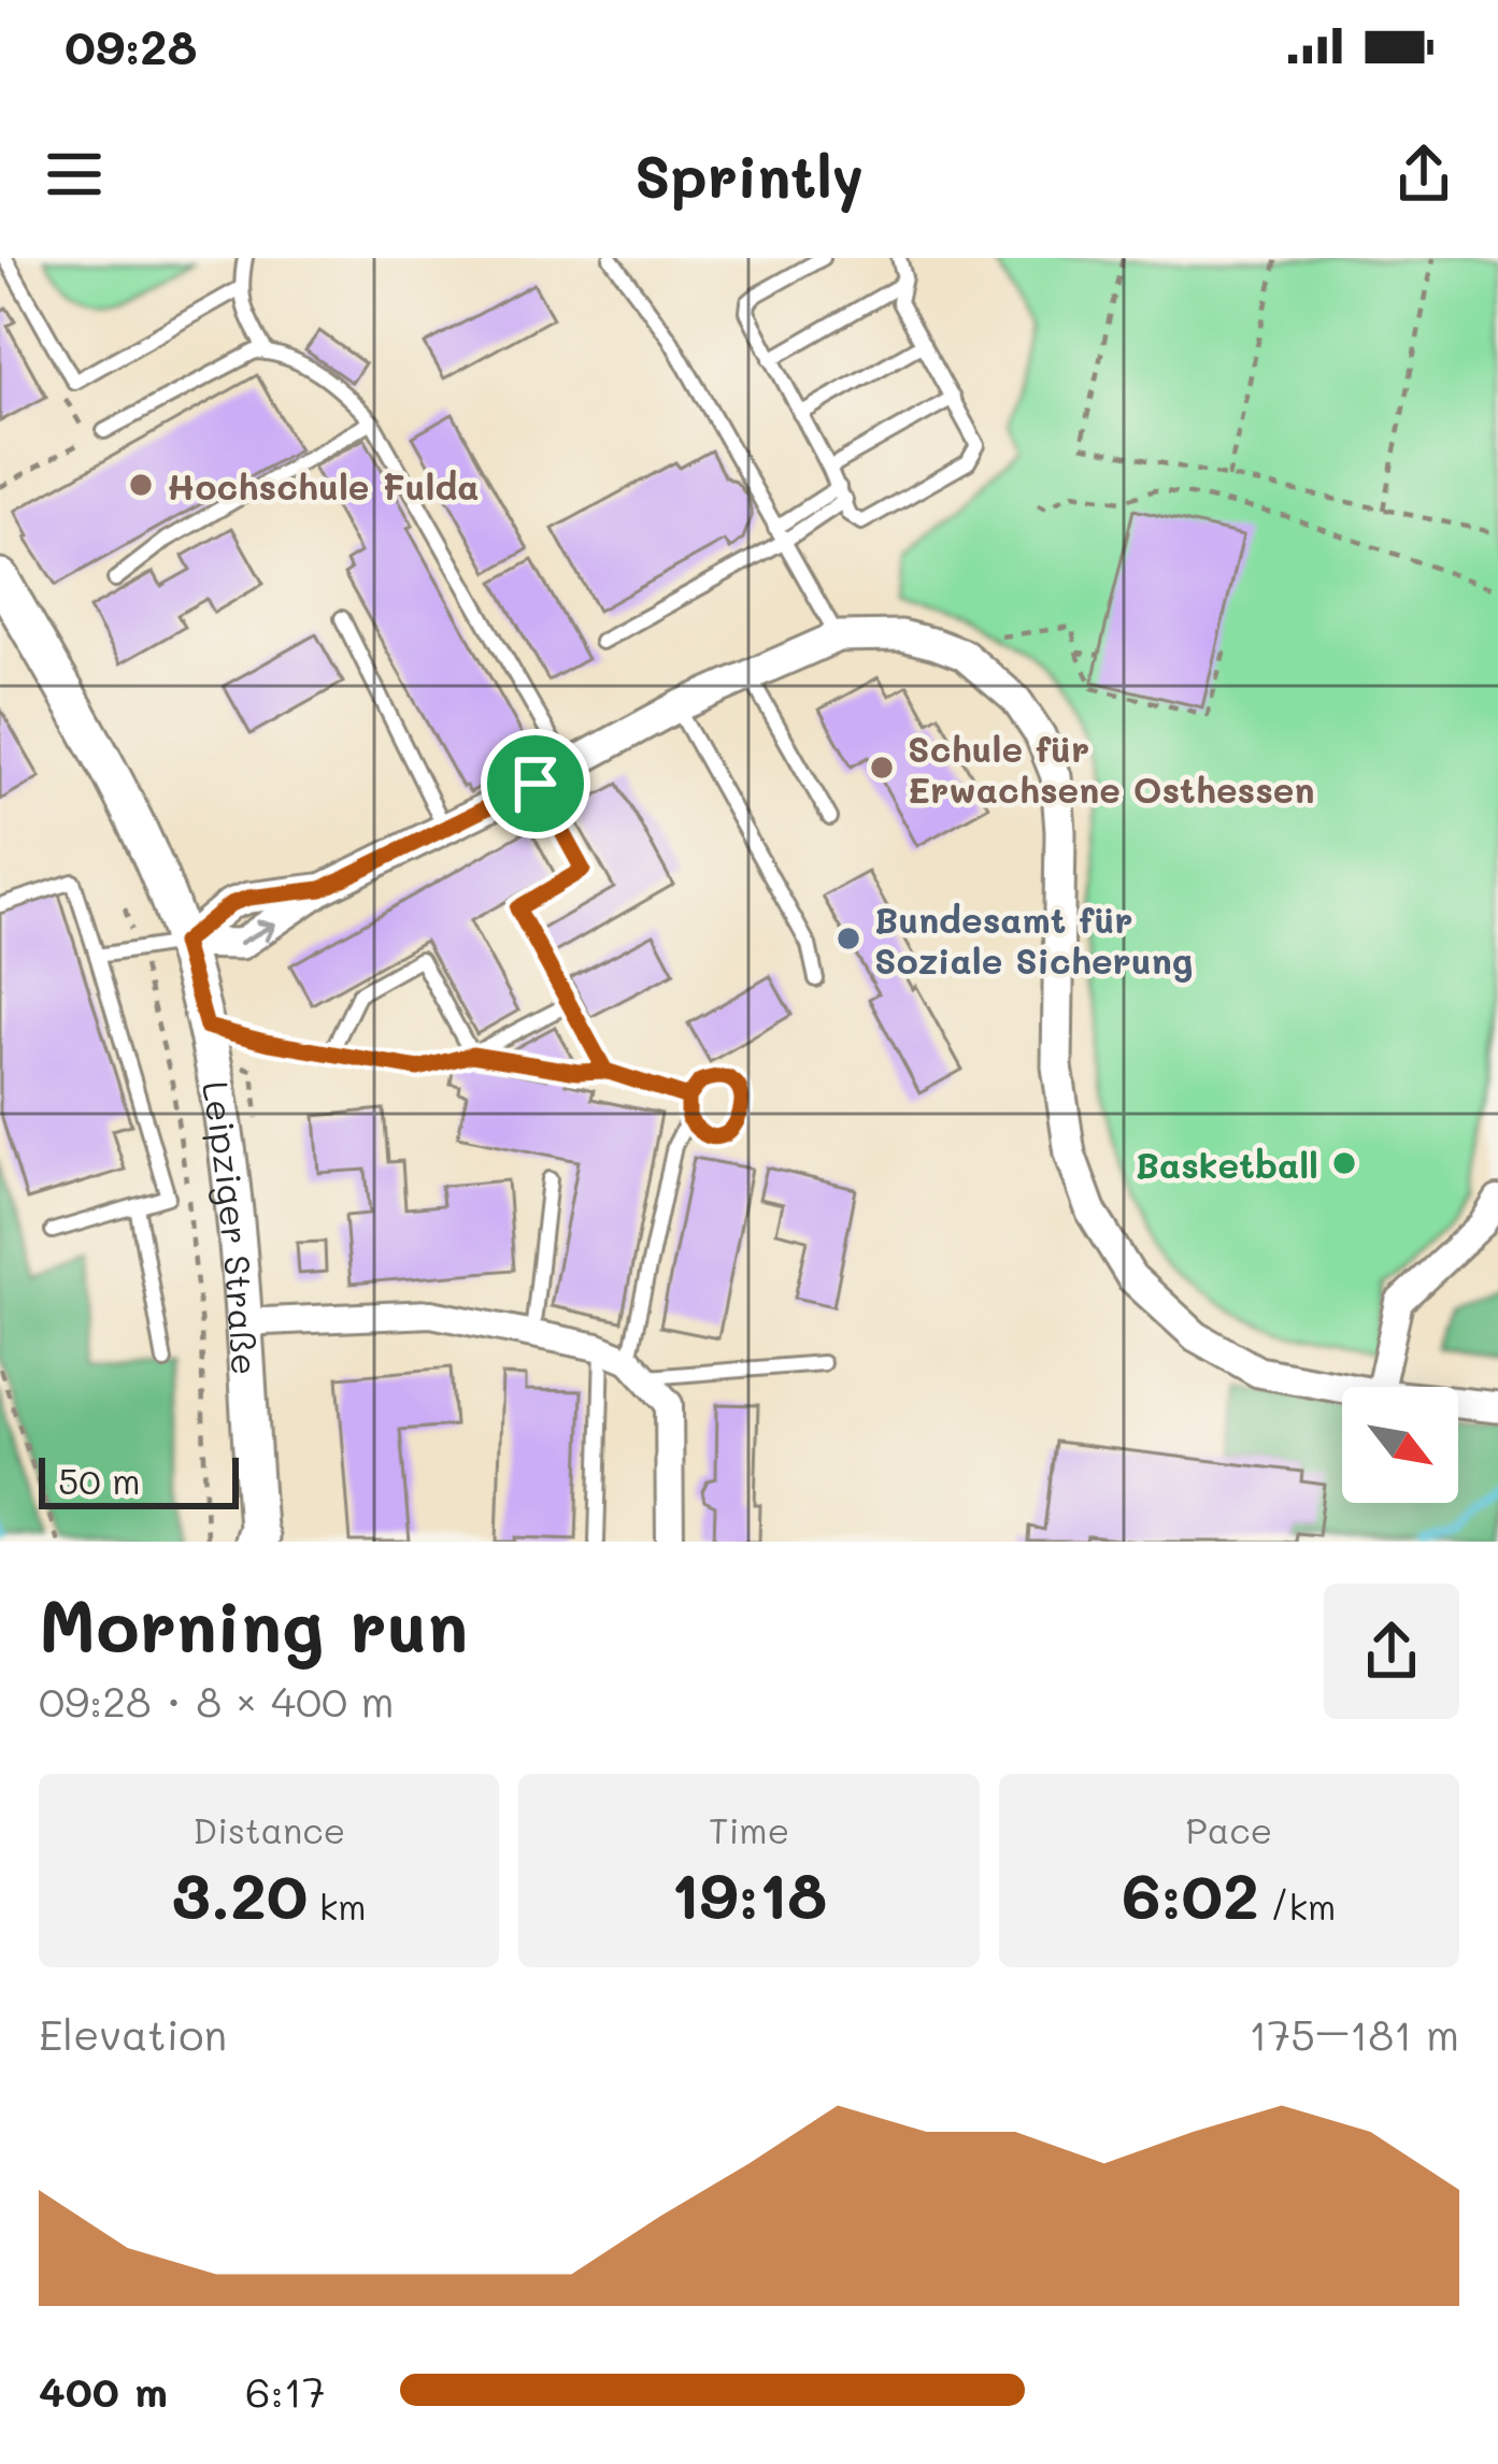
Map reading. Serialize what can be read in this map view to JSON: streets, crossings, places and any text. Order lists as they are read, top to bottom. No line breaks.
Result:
{"streets":{"main road":["Leipziger Straße"]},"places":["Hochschule Fulda","Schule für Erwachsene Osthessen","Bundesamt für Soziale Sicherung","Basketball"],"scale_bar":"50 m","north":"bottom right","page":{"status":"09:28","header":"Sprintly","scale":"50 m","heading":["Morning run","09:28 · 8 × 400 m"],"stats":[["Distance","3.20 km"],["Time","19:18"],["Pace","6:02 /km"]],"chart":["Elevation","175–181 m"],"list":[{"name":"400 m","note":"6:17"}]}}
